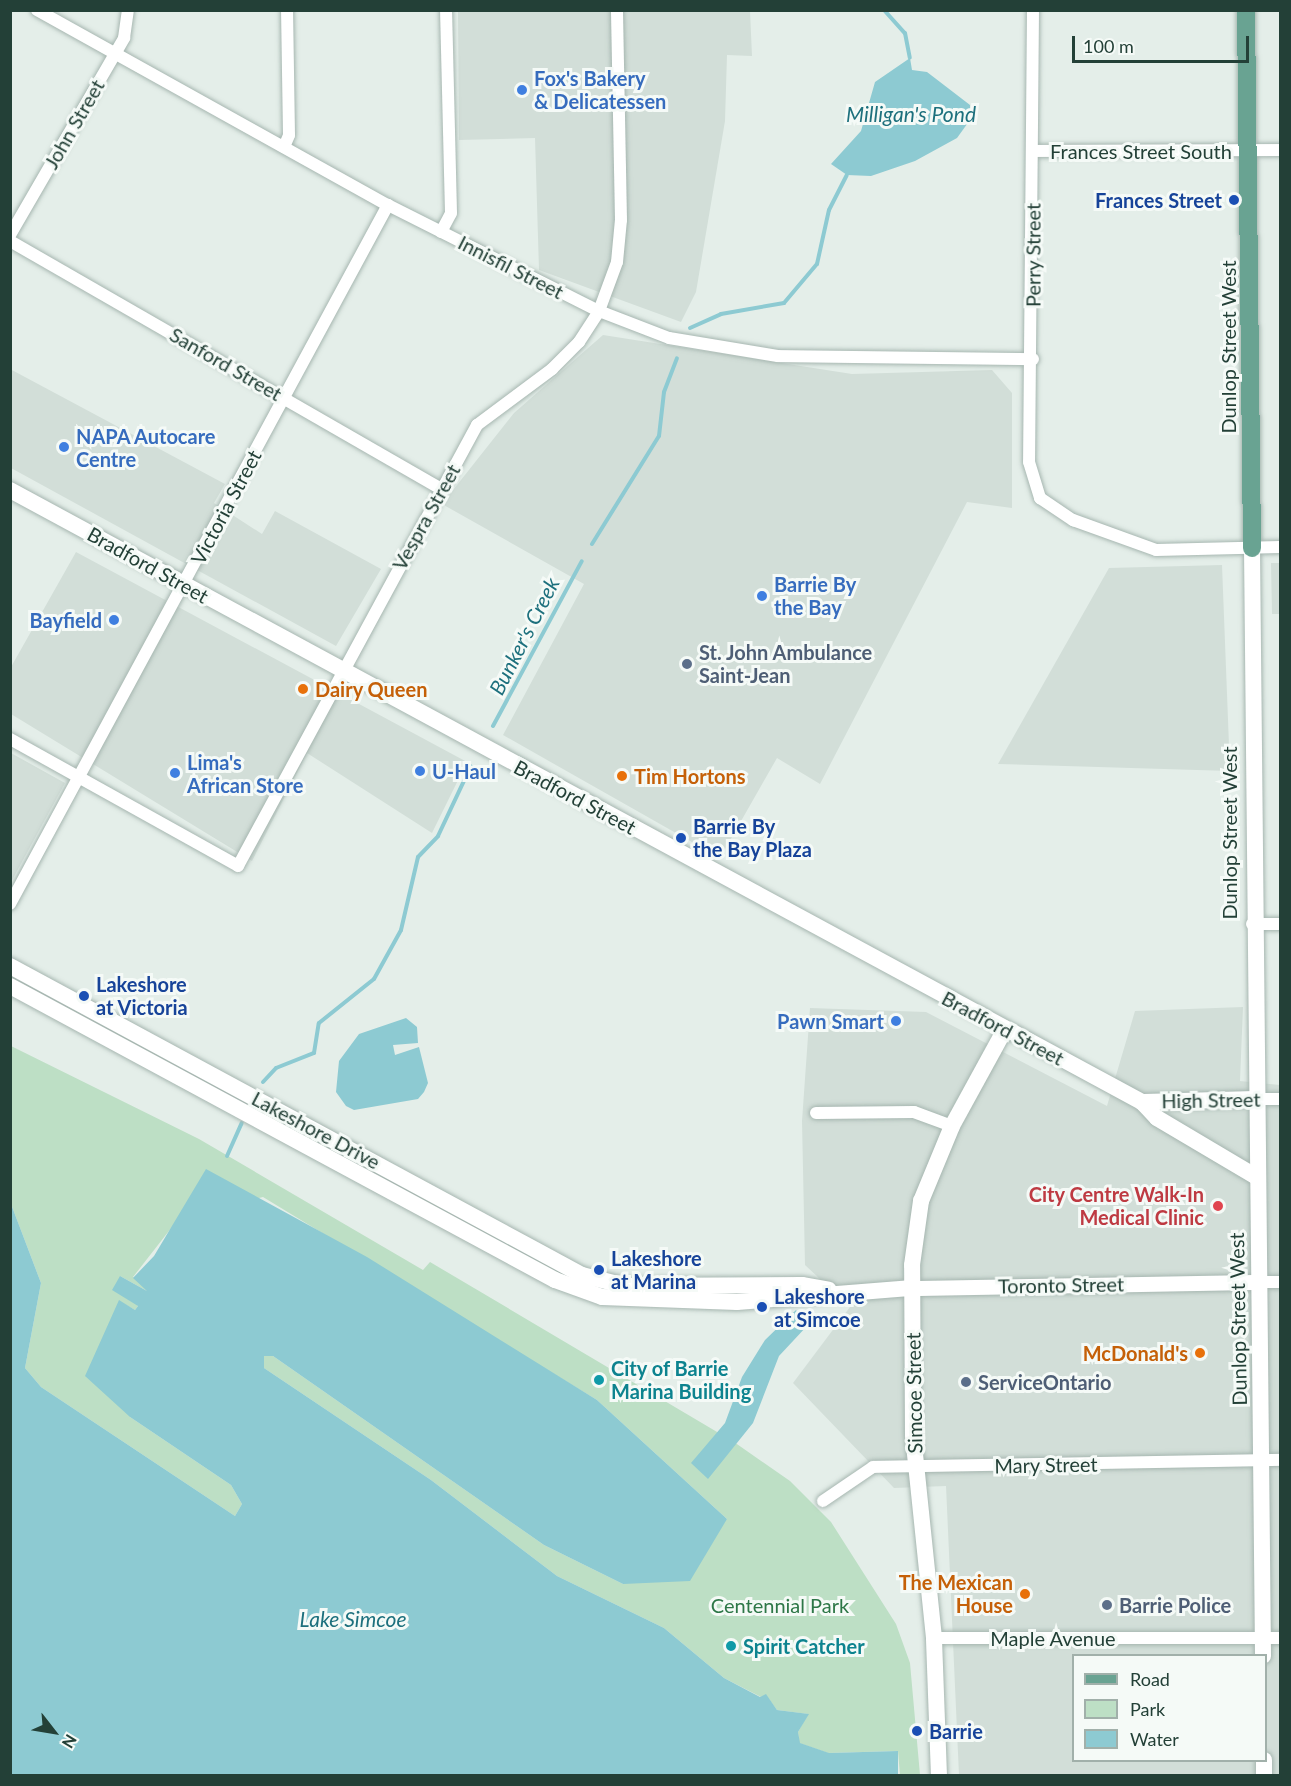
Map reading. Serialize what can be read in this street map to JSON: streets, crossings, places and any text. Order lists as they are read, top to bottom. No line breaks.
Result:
{"streets":{"main road":["Dunlop Street West","Bradford Street","High Street","Lakeshore Drive","Toronto Street","Simcoe Street"],"street":["John Street","Frances Street South","Perry Street","Innisfil Street","Sanford Street","Victoria Street","Vespra Street","Mary Street","Maple Avenue"]},"crossings":[["John Street","Innisfil Street"],["Frances Street South","Perry Street"],["Frances Street South","Dunlop Street West"],["Perry Street","Innisfil Street"],["Perry Street","Dunlop Street West"],["Innisfil Street","Victoria Street"],["Innisfil Street","Vespra Street"],["Dunlop Street West","Bradford Street"],["Dunlop Street West","High Street"],["Dunlop Street West","Toronto Street"],["Dunlop Street West","Mary Street"],["Dunlop Street West","Maple Avenue"],["Sanford Street","Victoria Street"],["Sanford Street","Vespra Street"],["Victoria Street","Vespra Street"],["Victoria Street","Bradford Street"],["Vespra Street","Bradford Street"],["Bradford Street","High Street"],["Bradford Street","Simcoe Street"],["Lakeshore Drive","Toronto Street"],["Toronto Street","Simcoe Street"],["Simcoe Street","Mary Street"],["Simcoe Street","Maple Avenue"]],"water":["Milligan's Pond","Bunker's Creek","Lake Simcoe"],"parks":["Centennial Park"],"places":["Fox's Bakery & Delicatessen","Frances Street","NAPA Autocare Centre","Barrie By the Bay","Bayfield","St. John Ambulance Saint-Jean","Dairy Queen","U-Haul","Lima's African Store","Tim Hortons","Barrie By the Bay Plaza","Lakeshore at Victoria","Pawn Smart","City Centre Walk-In Medical Clinic","Lakeshore at Marina","Lakeshore at Simcoe","McDonald's","City of Barrie Marina Building","ServiceOntario","The Mexican House","Barrie Police","Spirit Catcher","Barrie"],"legend":["Road","Park","Water"],"scale_bar":"100 m","north":"bottom right"}
